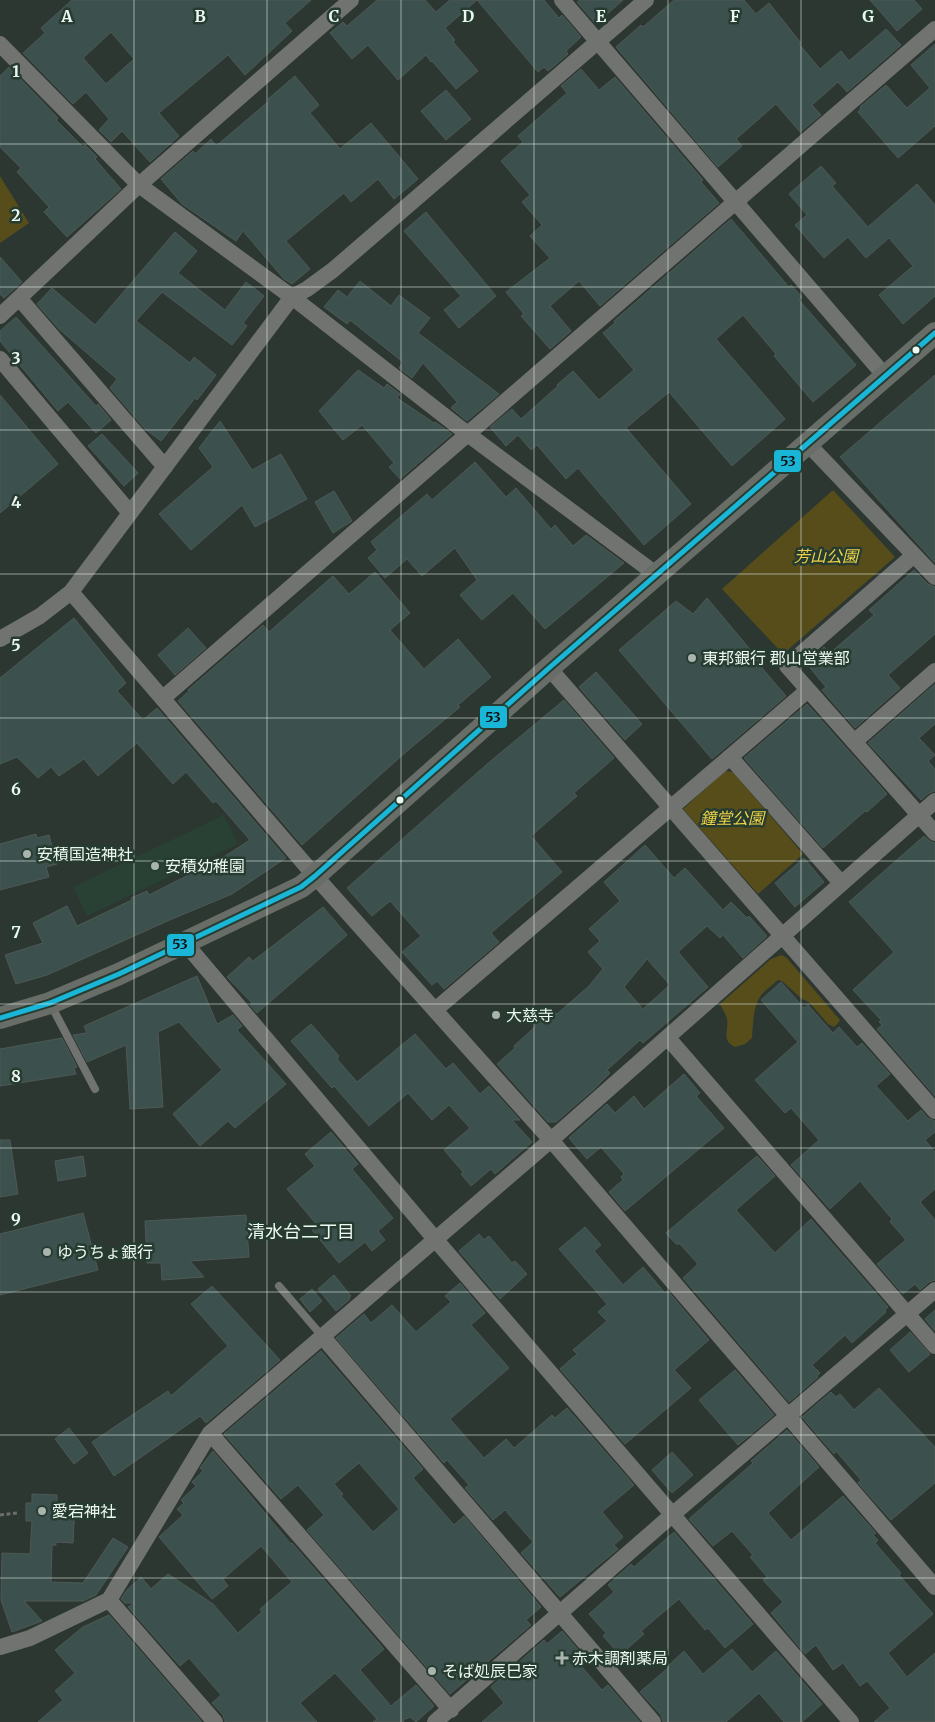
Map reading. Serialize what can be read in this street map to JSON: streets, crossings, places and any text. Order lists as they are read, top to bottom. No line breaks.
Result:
{"districts":["清水台二丁目"],"parks":["芳山公園","鐘堂公園"],"places":{"other":["東邦銀行 郡山営業部","安積国造神社","安積幼稚園","大慈寺","ゆうちょ銀行","愛宕神社","そば処辰巳家"],"health":["赤木調剤薬局"]},"lines":["transit line 53"],"grid":{"columns":["A","B","C","D","E","F","G"],"rows":["1","2","3","4","5","6","7","8","9"]}}
